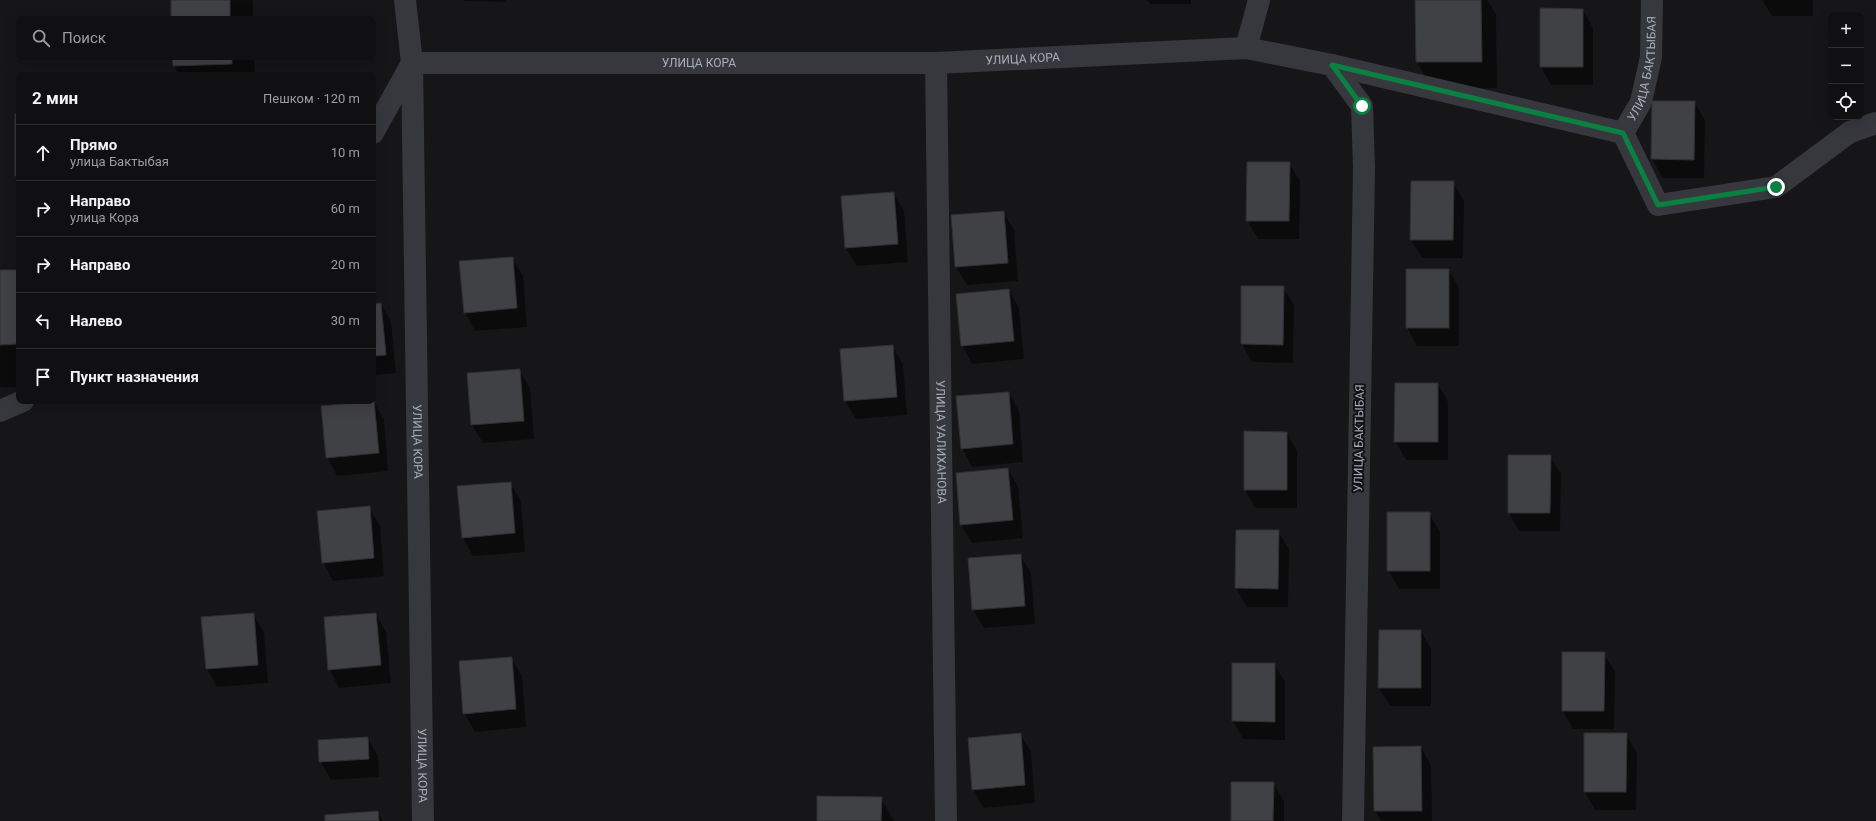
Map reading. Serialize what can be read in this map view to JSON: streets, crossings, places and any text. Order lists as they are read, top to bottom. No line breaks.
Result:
{"streets":{"street":["УЛИЦА КОРА","УЛИЦА БАКТЫБАЯ","УЛИЦА УАЛИХАНОВА"]},"crossings":[["УЛИЦА КОРА","УЛИЦА БАКТЫБАЯ"],["УЛИЦА КОРА","УЛИЦА УАЛИХАНОВА"]],"page":{"map_buttons":["+","−"],"search":"Поиск","heading":["2 мин","Пешком · 120 m"],"list":[["Прямо","улица Бактыбая","10 m"],["Направо","улица Кора","60 m"],["Направо","20 m"],["Налево","30 m"],"Пункт назначения"]}}
